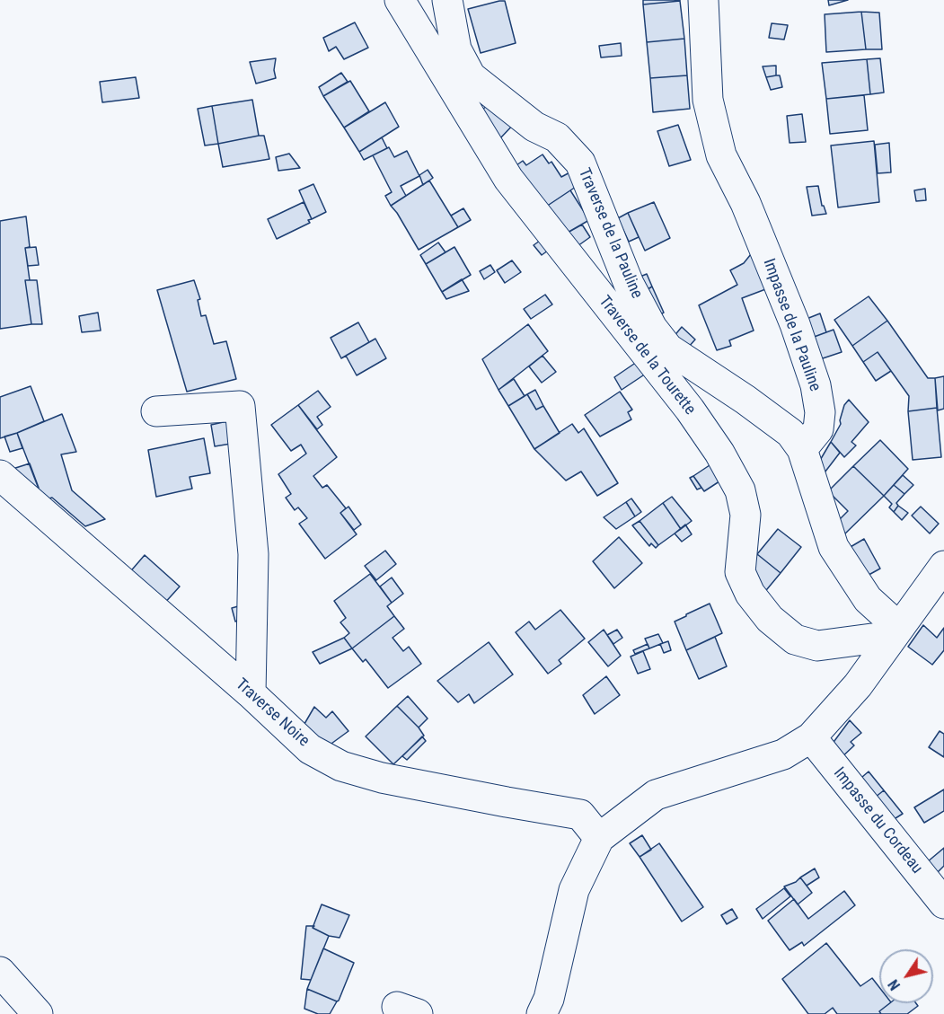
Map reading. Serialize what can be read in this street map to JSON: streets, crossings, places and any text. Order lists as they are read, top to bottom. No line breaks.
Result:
{"streets":{"main road":["Traverse de la Pauline","Impasse de la Pauline","Traverse de la Tourette","Traverse Noire","Impasse du Cordeau"]},"crossings":[["Traverse de la Pauline","Impasse de la Pauline"]],"north":"bottom left"}
